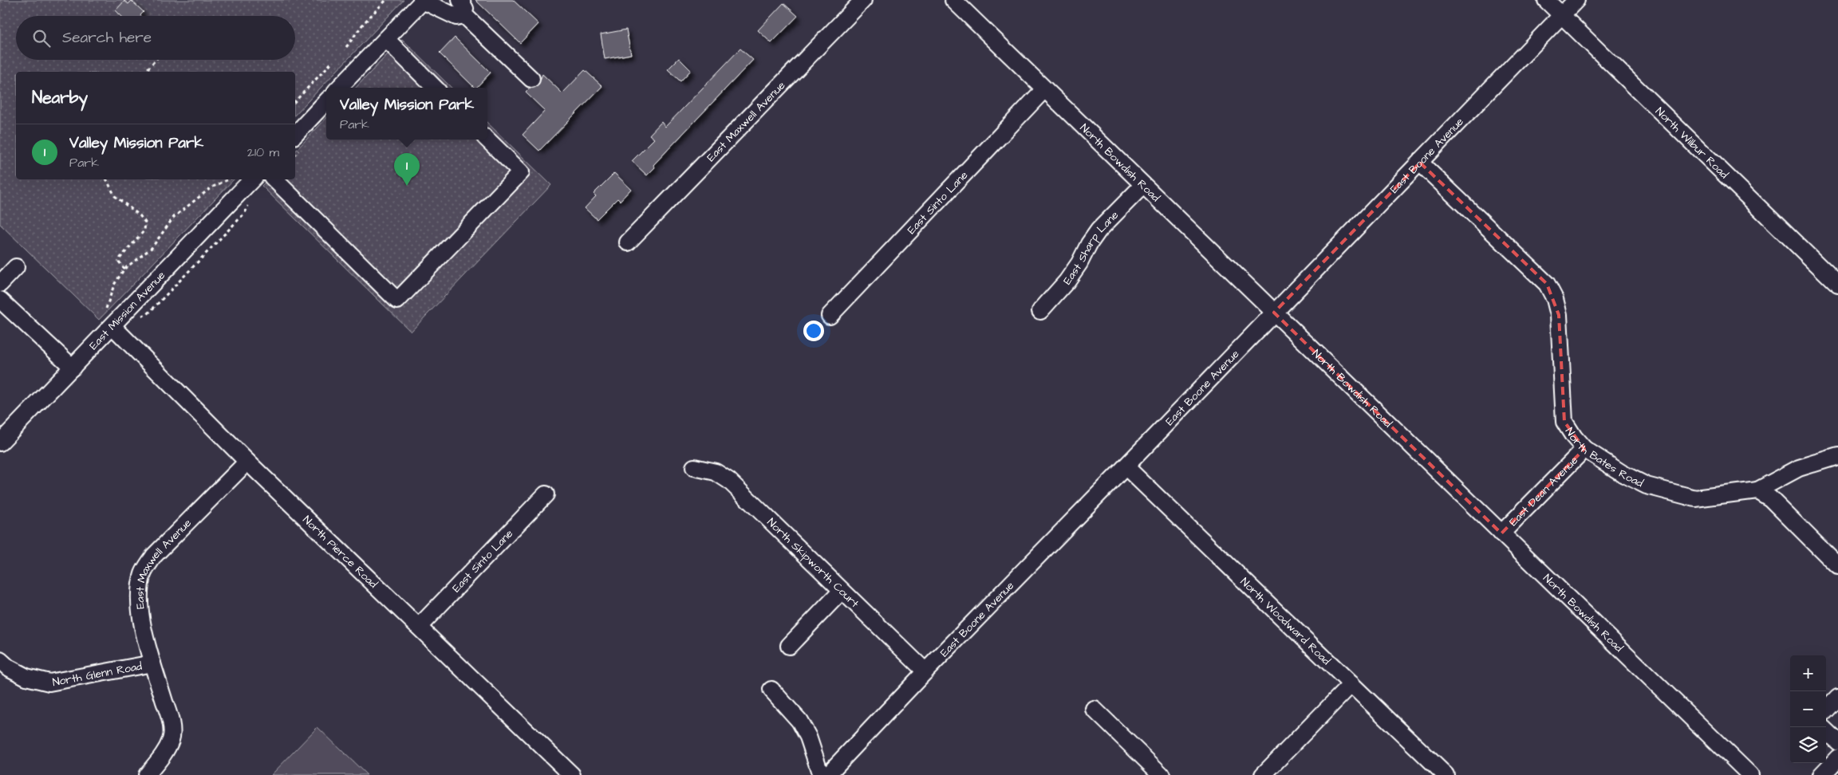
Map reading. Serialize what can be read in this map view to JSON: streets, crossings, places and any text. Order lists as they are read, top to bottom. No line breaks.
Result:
{"streets":{"street":["East Maxwell Avenue","North Wilbur Road","East Boone Avenue","North Bowdish Road","East Sinto Lane","East Sharp Lane","East Mission Avenue","North Bates Road","East Dean Avenue","North Pierce Road","North Skipworth Court","North Woodward Road","North Glenn Road"]},"crossings":[["East Maxwell Avenue","North Pierce Road"],["East Maxwell Avenue","North Glenn Road"],["North Wilbur Road","East Boone Avenue"],["East Boone Avenue","North Bowdish Road"],["East Boone Avenue","North Bates Road"],["East Boone Avenue","North Skipworth Court"],["East Boone Avenue","North Woodward Road"],["North Bowdish Road","East Sinto Lane"],["North Bowdish Road","East Sharp Lane"],["North Bowdish Road","East Dean Avenue"],["East Sinto Lane","North Pierce Road"],["East Mission Avenue","North Pierce Road"],["North Bates Road","East Dean Avenue"]],"page":{"search":"Search here","heading":"Nearby","popup":["Valley Mission Park","Park"],"list":[{"mark":"1","name":"Valley Mission Park","note":"Park","value":"210 m"}],"pins":"1","map_buttons":["+","−"]}}
